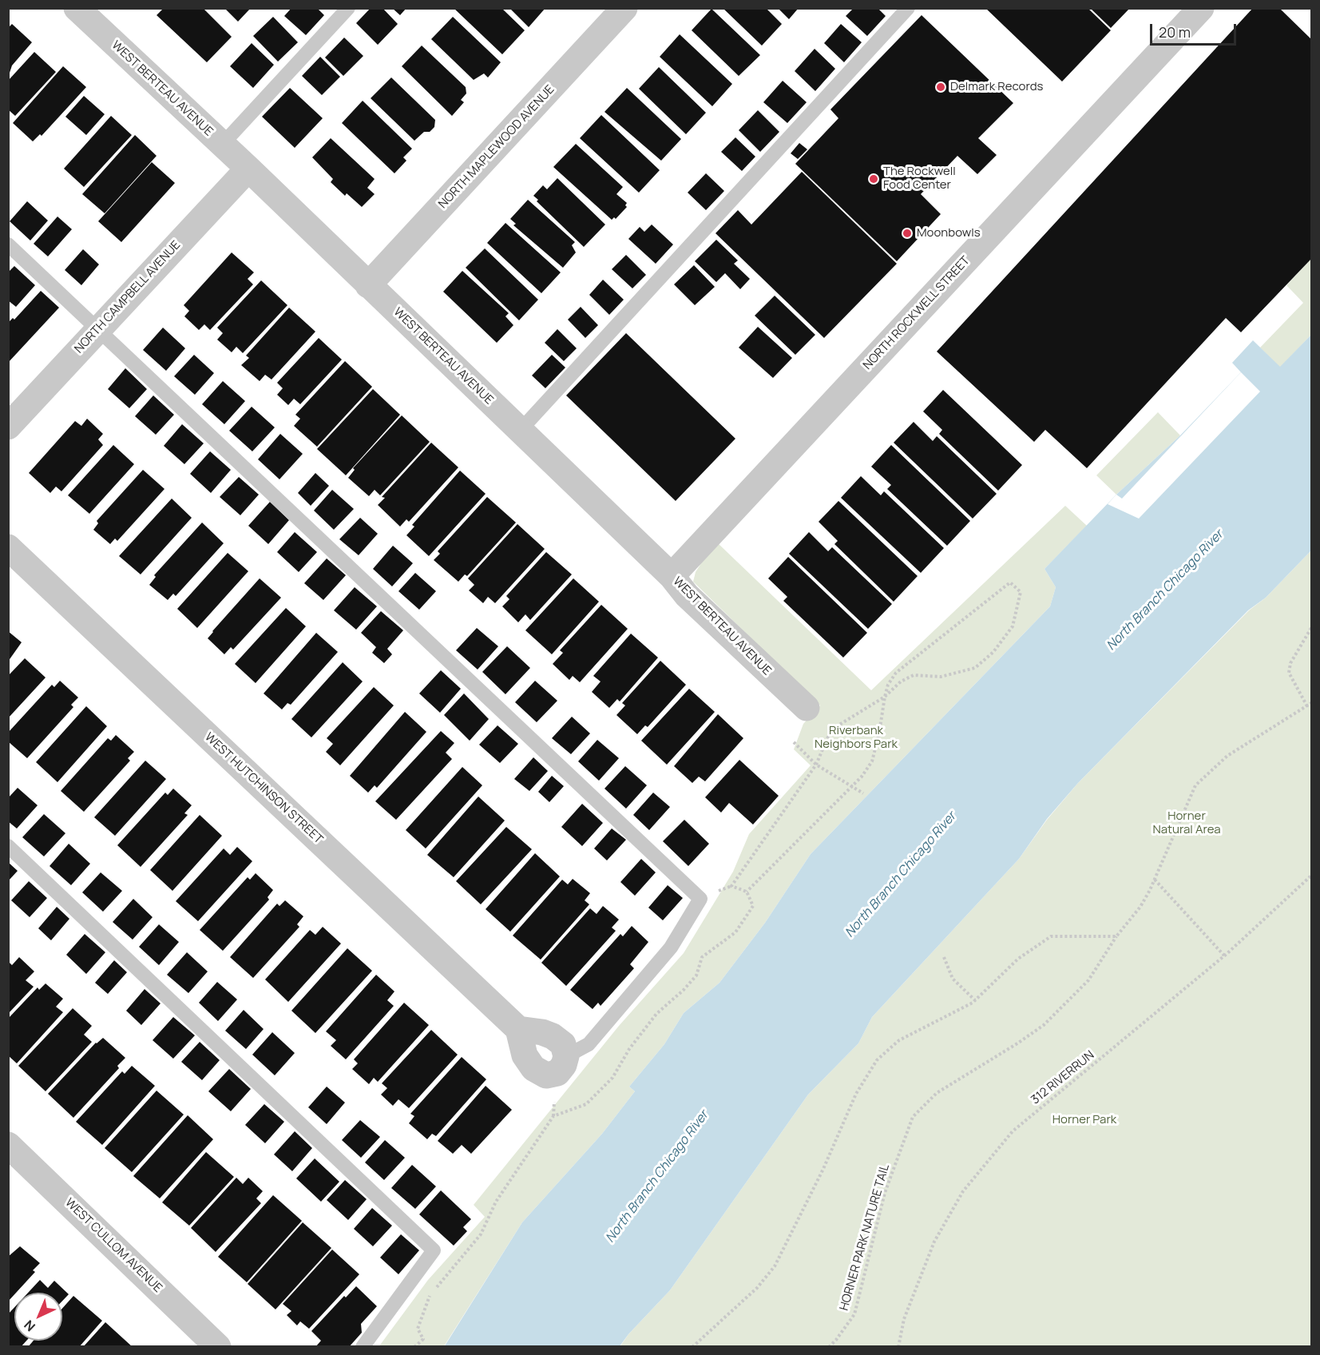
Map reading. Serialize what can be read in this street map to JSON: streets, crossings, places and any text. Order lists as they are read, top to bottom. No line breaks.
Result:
{"streets":{"street":["WEST BERTEAU AVENUE","NORTH MAPLEWOOD AVENUE","NORTH CAMPBELL AVENUE","NORTH ROCKWELL STREET","WEST HUTCHINSON STREET","WEST CULLOM AVENUE"],"path":["312 RIVERRUN","HORNER PARK NATURE TAIL"]},"crossings":[["WEST BERTEAU AVENUE","NORTH MAPLEWOOD AVENUE"],["WEST BERTEAU AVENUE","NORTH CAMPBELL AVENUE"],["WEST BERTEAU AVENUE","NORTH ROCKWELL STREET"]],"water":["North Branch Chicago River"],"parks":["Riverbank Neighbors Park","Horner Natural Area","Horner Park"],"places":["Delmark Records","The Rockwell Food Center","Moonbowls"],"scale_bar":"20 m","north":"bottom left"}
